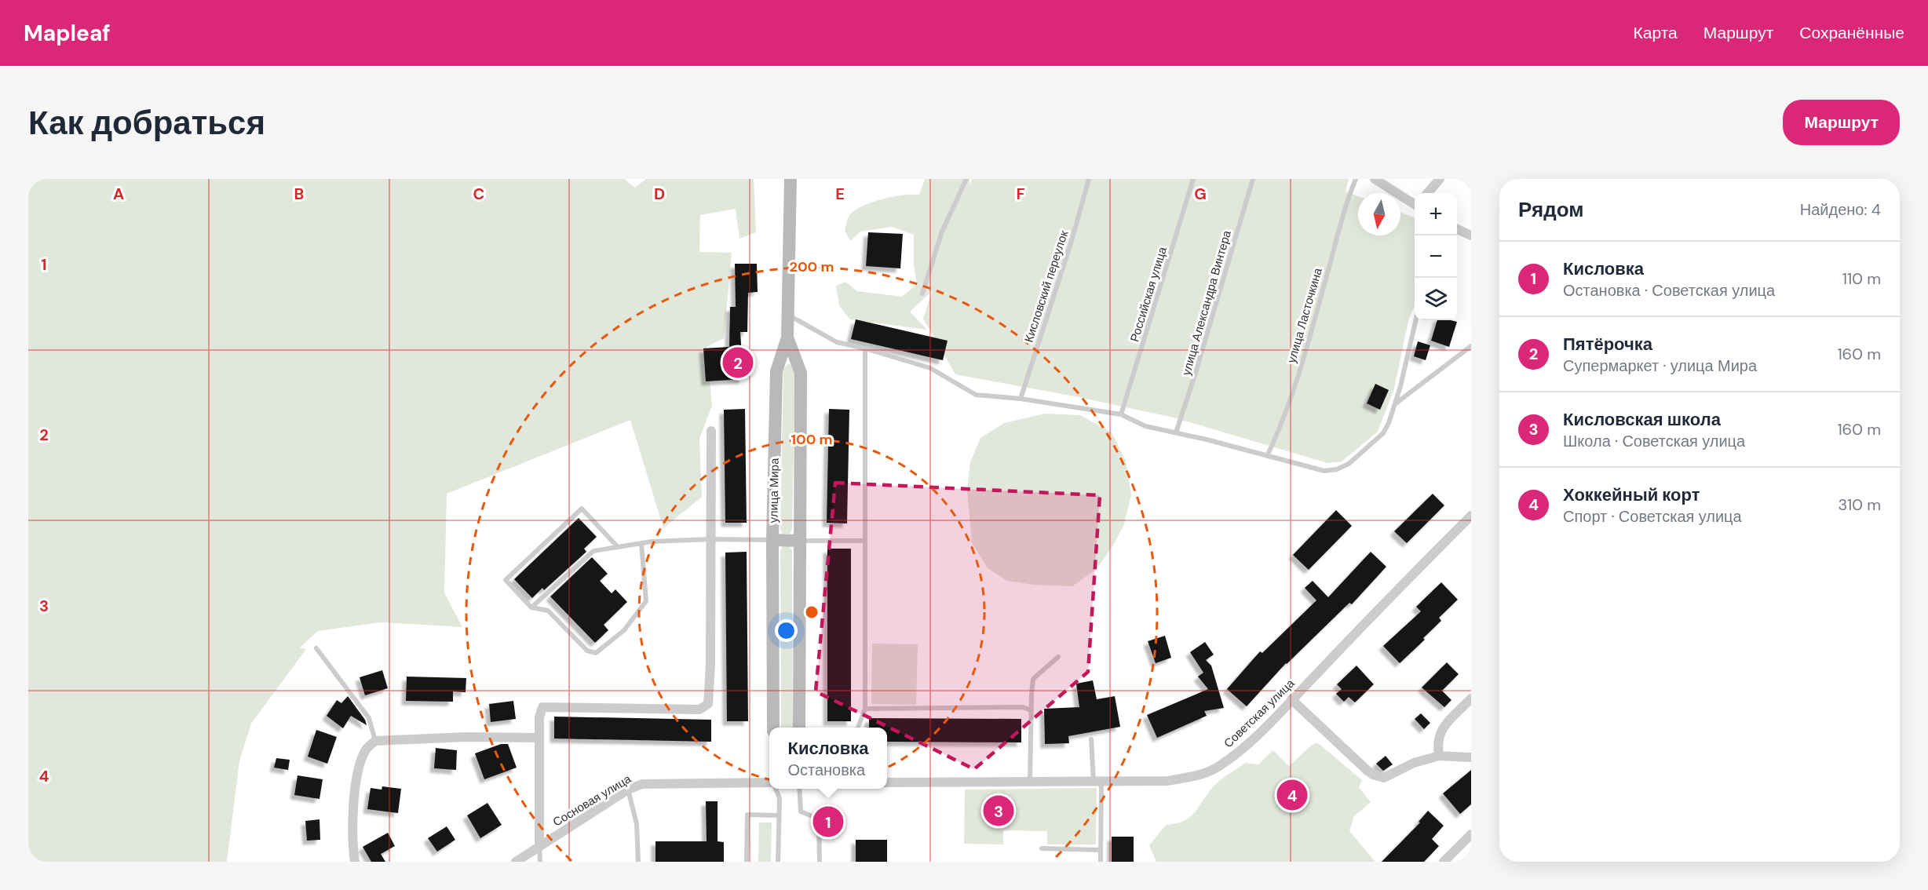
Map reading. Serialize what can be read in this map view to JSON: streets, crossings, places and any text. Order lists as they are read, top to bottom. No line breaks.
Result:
{"streets":{"street":["улица Мира","Советская улица","Сосновая улица"],"lane":["Кисловский переулок","Российская улица","улица Александра Винтера","улица Ласточкина"]},"north":"bottom","page":{"header":"Mapleaf","nav":["Карта","Маршрут","Сохранённые"],"buttons":"Маршрут","title":"Как добраться","heading":["Рядом","Найдено: 4"],"map_buttons":["+","−"],"list":[{"mark":"1","name":"Кисловка","note":"Остановка · Советская улица","value":"110 m"},{"mark":"2","name":"Пятёрочка","note":"Супермаркет · улица Мира","value":"160 m"},{"mark":"3","name":"Кисловская школа","note":"Школа · Советская улица","value":"160 m"},{"mark":"4","name":"Хоккейный корт","note":"Спорт · Советская улица","value":"310 m"}],"pins":["2","4","3","1"],"popup":["Кисловка","Остановка"]},"grid":{"columns":["A","B","C","D","E","F","G"],"rows":["1","2","3","4"]},"rings":["200 m","100 m"]}
